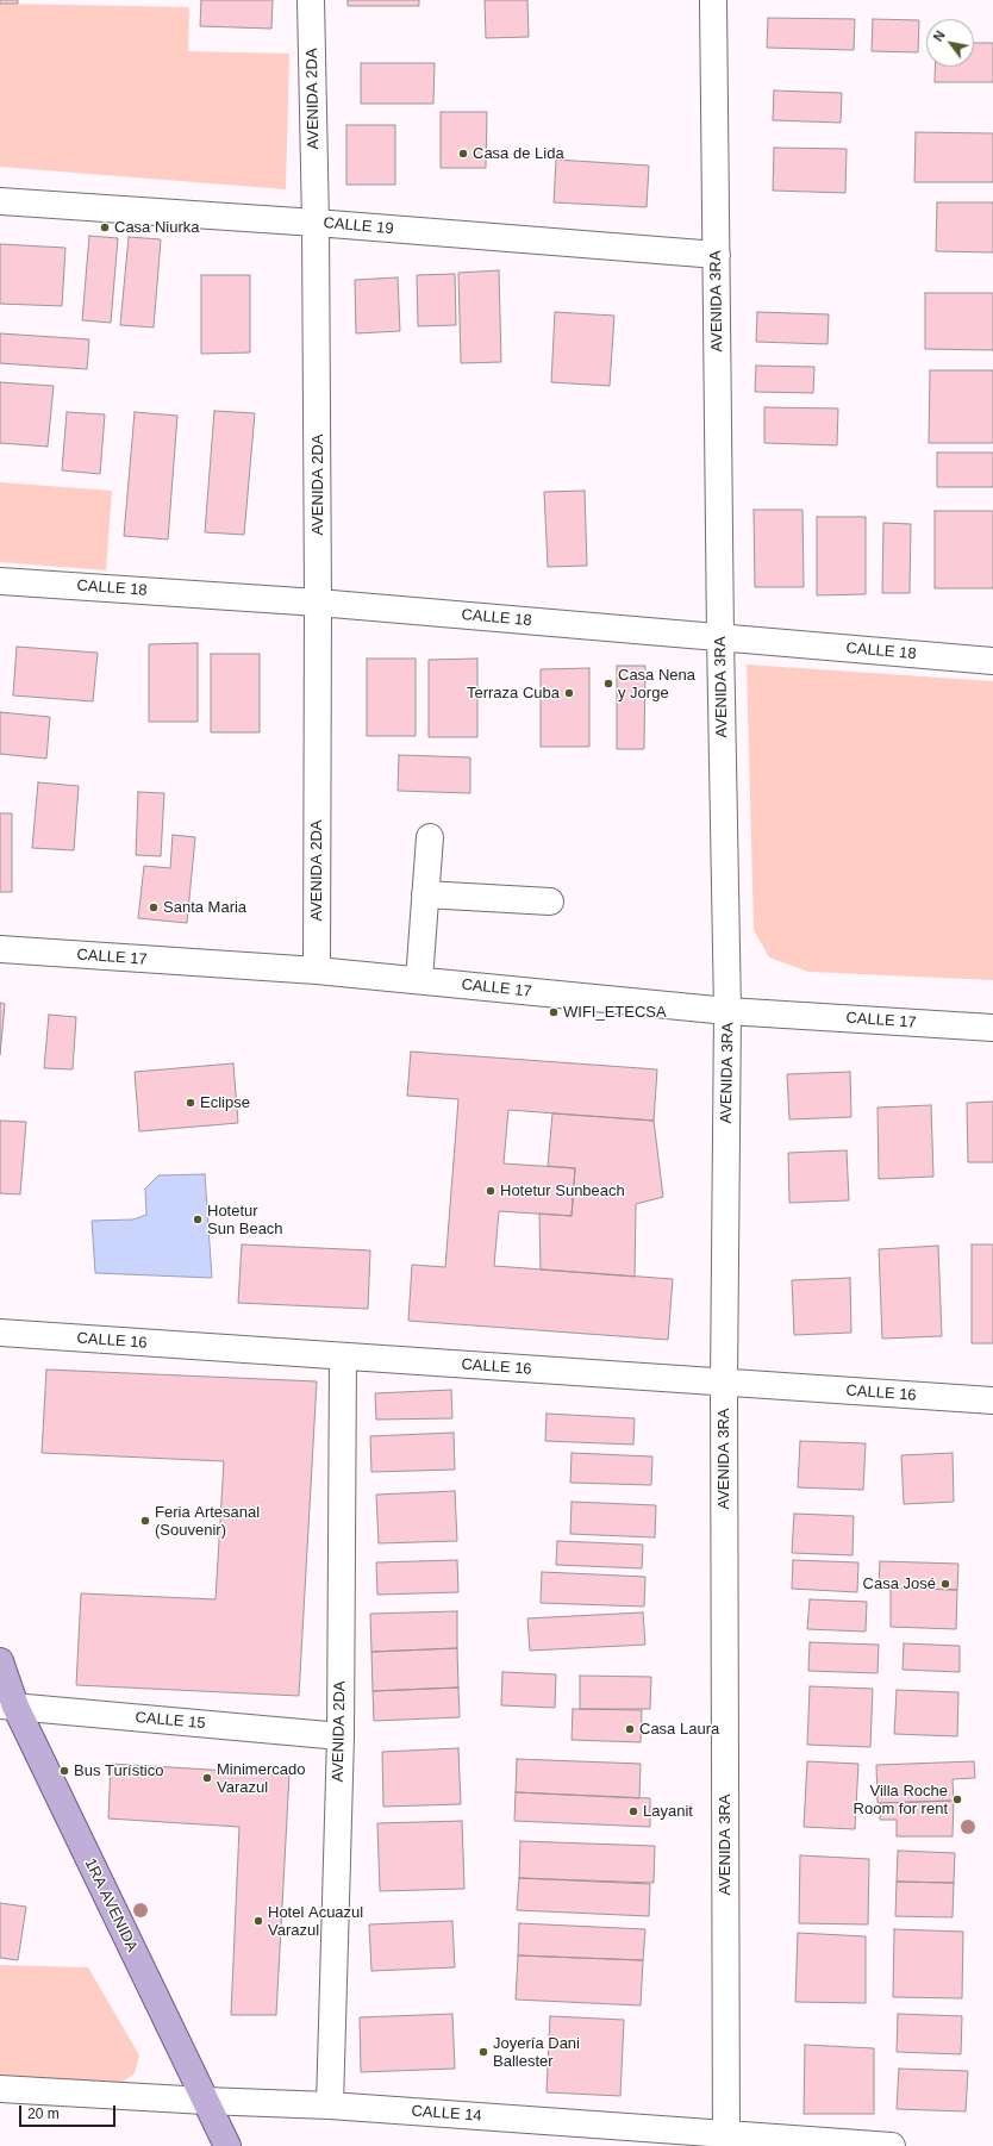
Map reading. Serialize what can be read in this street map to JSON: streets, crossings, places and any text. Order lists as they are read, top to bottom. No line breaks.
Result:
{"streets":{"main road":["1RA AVENIDA"],"street":["AVENIDA 2DA","CALLE 19","AVENIDA 3RA","CALLE 18","CALLE 17","CALLE 16","CALLE 15","CALLE 14"]},"crossings":[["AVENIDA 2DA","CALLE 19"],["AVENIDA 2DA","CALLE 18"],["AVENIDA 2DA","CALLE 17"],["AVENIDA 2DA","CALLE 16"],["AVENIDA 2DA","CALLE 15"],["AVENIDA 2DA","CALLE 14"],["CALLE 19","AVENIDA 3RA"],["AVENIDA 3RA","CALLE 18"],["AVENIDA 3RA","CALLE 17"],["AVENIDA 3RA","CALLE 16"],["AVENIDA 3RA","CALLE 14"],["CALLE 15","1RA AVENIDA"],["1RA AVENIDA","CALLE 14"]],"places":["Casa de Lida","Casa Niurka","Casa Nena y Jorge","Terraza Cuba","Santa Maria","WIFI_ETECSA","Eclipse","Hotetur Sunbeach","Hotetur Sun Beach","Feria Artesanal (Souvenir)","Casa José","Casa Laura","Bus Turístico","Minimercado Varazul","Villa Roche Room for rent","Layanit","Hotel Acuazul Varazul","Joyería Dani Ballester"],"scale_bar":"20 m","north":"top left"}
